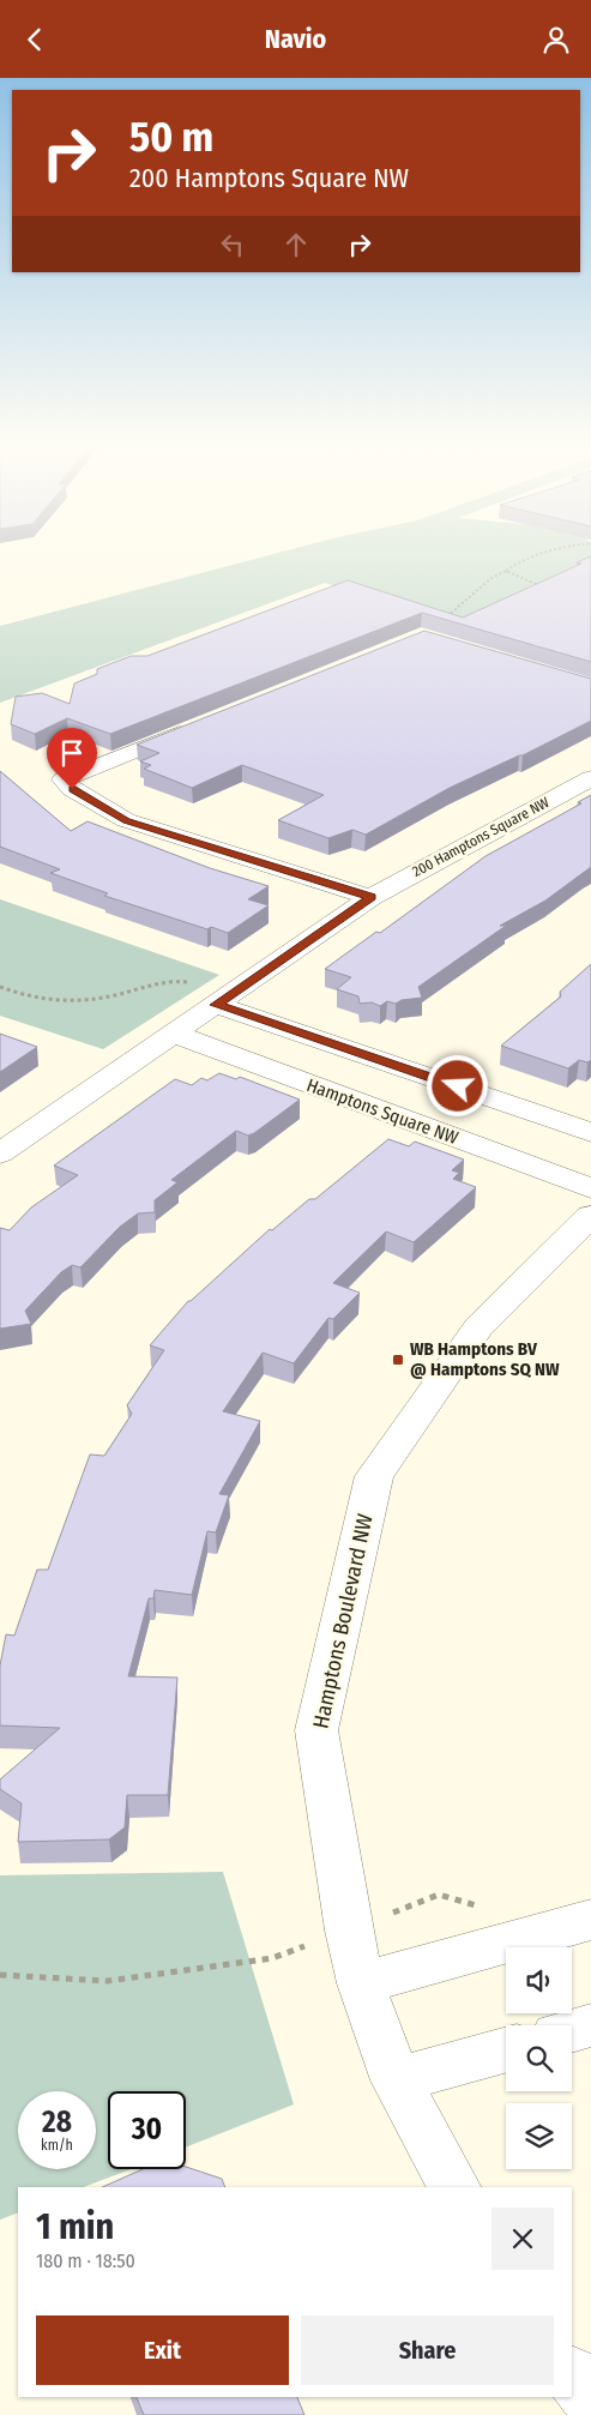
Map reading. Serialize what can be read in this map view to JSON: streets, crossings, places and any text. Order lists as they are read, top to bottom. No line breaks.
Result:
{"streets":{"street":["200 Hamptons Square NW","Hamptons Square NW","Hamptons Boulevard NW"]},"places":{"transit":["WB Hamptons BV @ Hamptons SQ NW"]},"page":{"header":"Navio","turn":["50 m","200 Hamptons Square NW"],"speed":"28 km/h","limit":"30","heading":["1 min","180 m · 18:50"],"buttons":["Exit","Share"]}}
